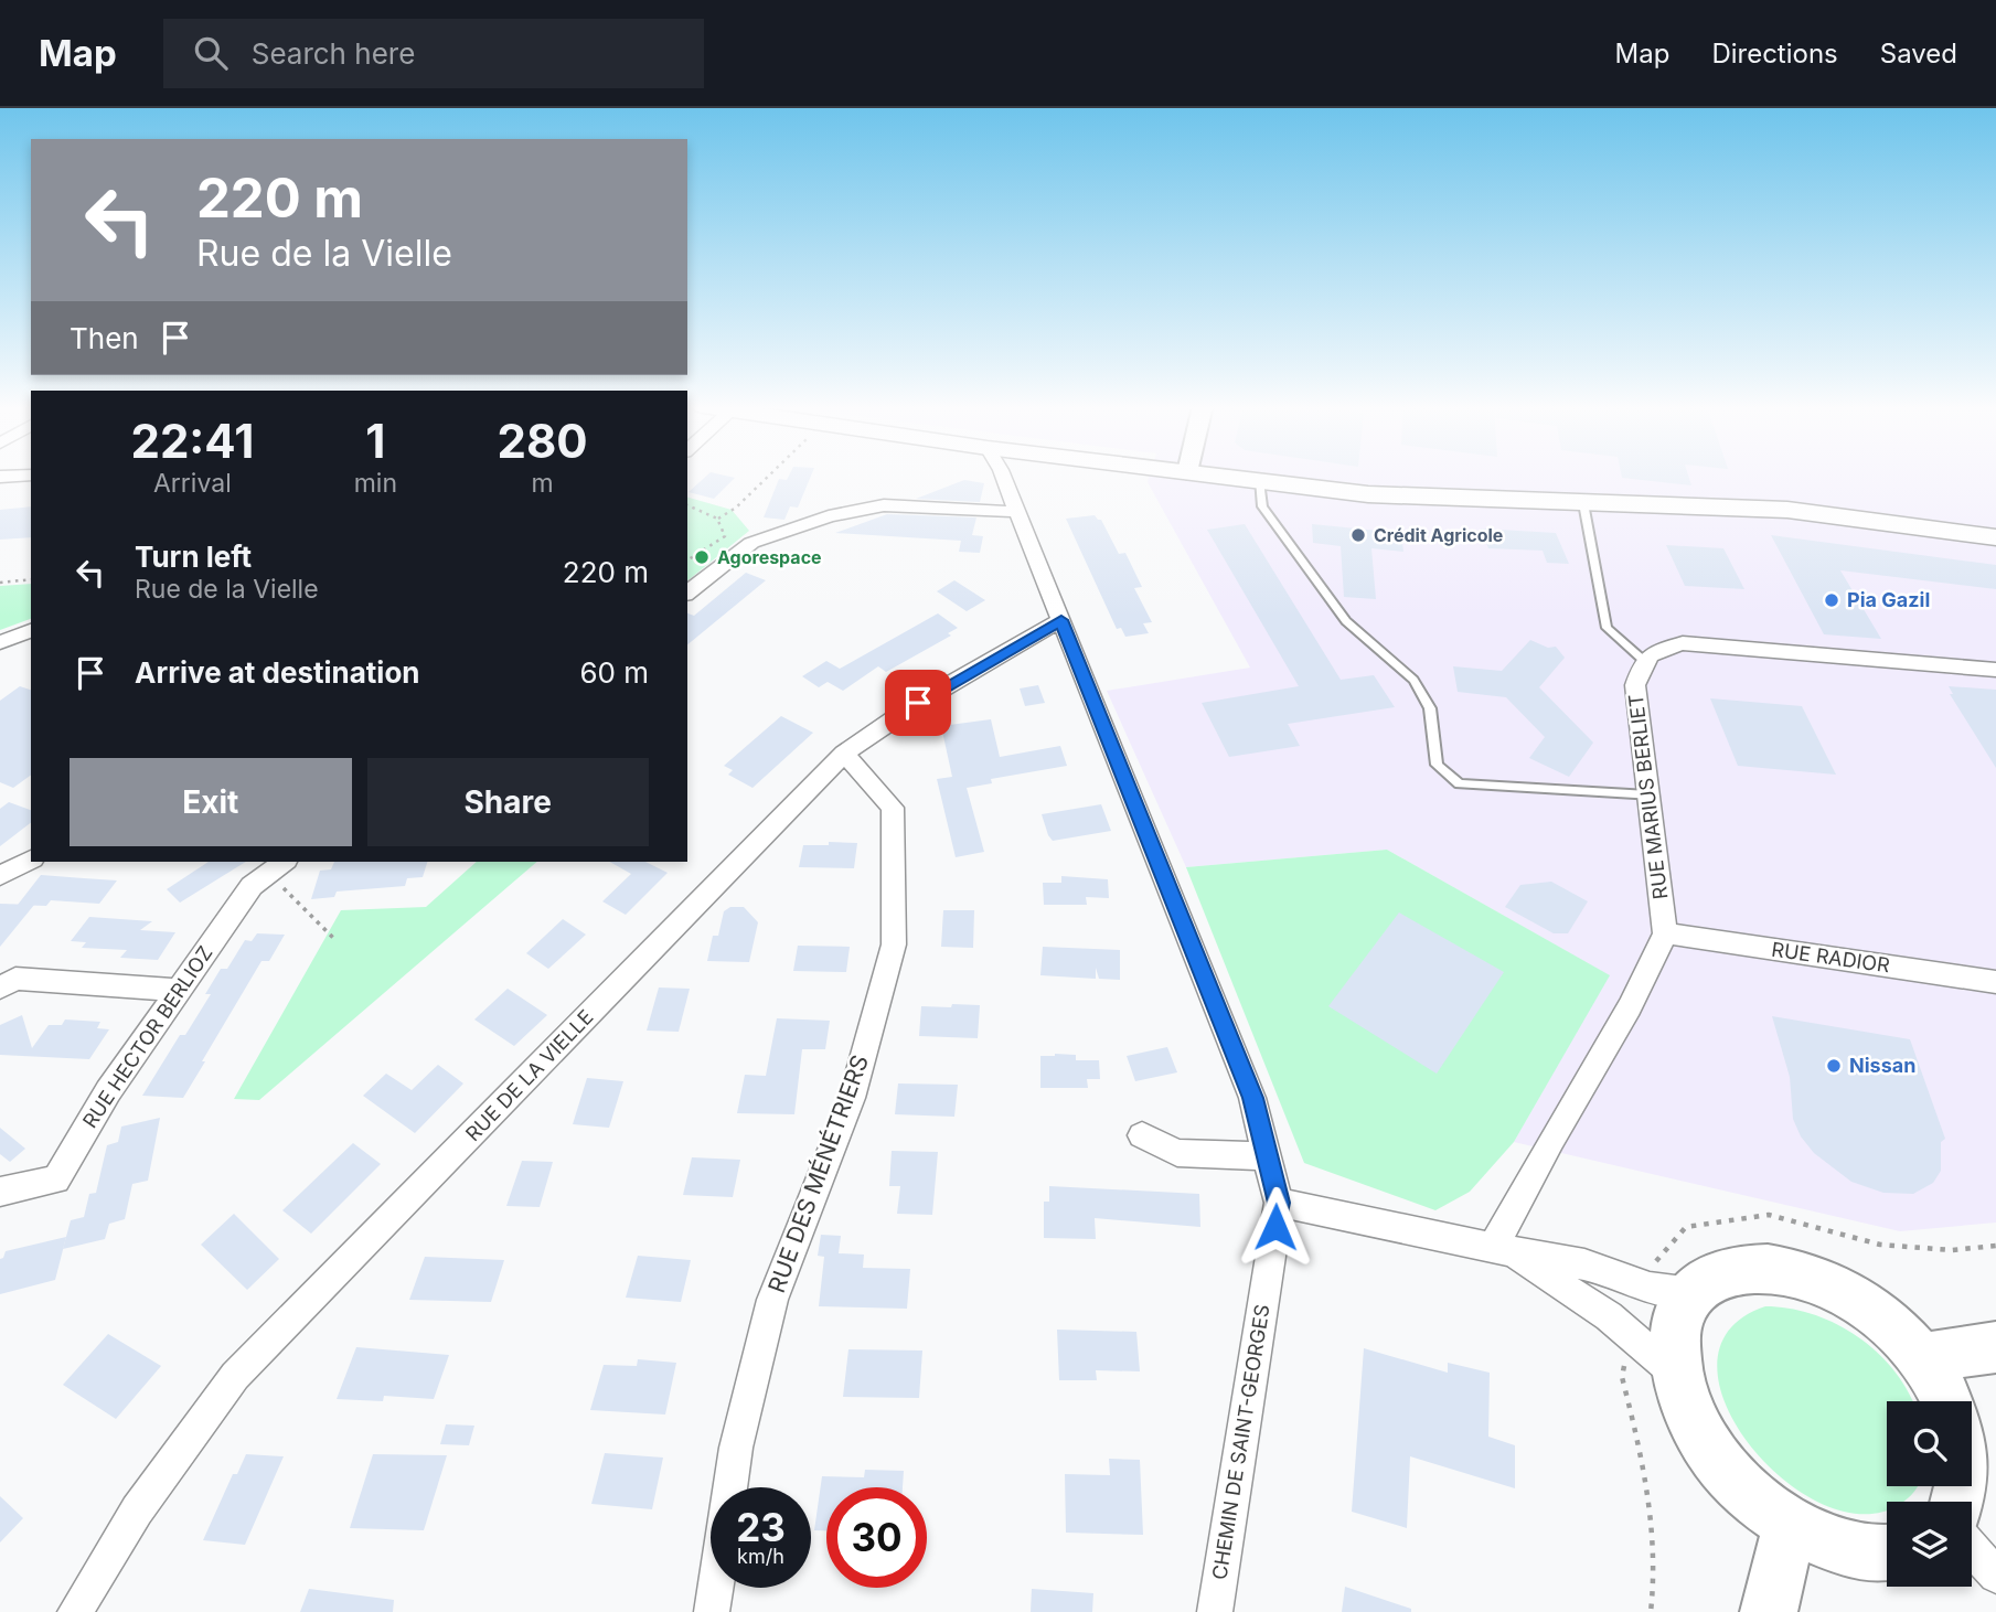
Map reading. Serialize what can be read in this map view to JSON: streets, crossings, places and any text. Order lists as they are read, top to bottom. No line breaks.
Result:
{"streets":{"street":["RUE MARIUS BERLIET","RUE RADIOR","RUE HECTOR BERLIOZ","RUE DE LA VIELLE","RUE DES MÉNÉTRIERS","CHEMIN DE SAINT-GEORGES"]},"crossings":[["RUE MARIUS BERLIET","RUE RADIOR"],["RUE DE LA VIELLE","RUE DES MÉNÉTRIERS"],["RUE DE LA VIELLE","CHEMIN DE SAINT-GEORGES"]],"places":["Crédit Agricole","Agorespace","Pia Gazil","Nissan"],"page":{"header":"Map","search":"Search here","nav":["Map","Directions","Saved"],"turn":["220 m","Rue de la Vielle"],"then":"Then","eta":["22:41","Arrival","1","min","280","m"],"list":[{"name":"Turn left","note":"Rue de la Vielle","value":"220 m"},{"name":"Arrive at destination","value":"60 m"}],"buttons":["Exit","Share"],"speed":"23 km/h","limit":"30"}}
